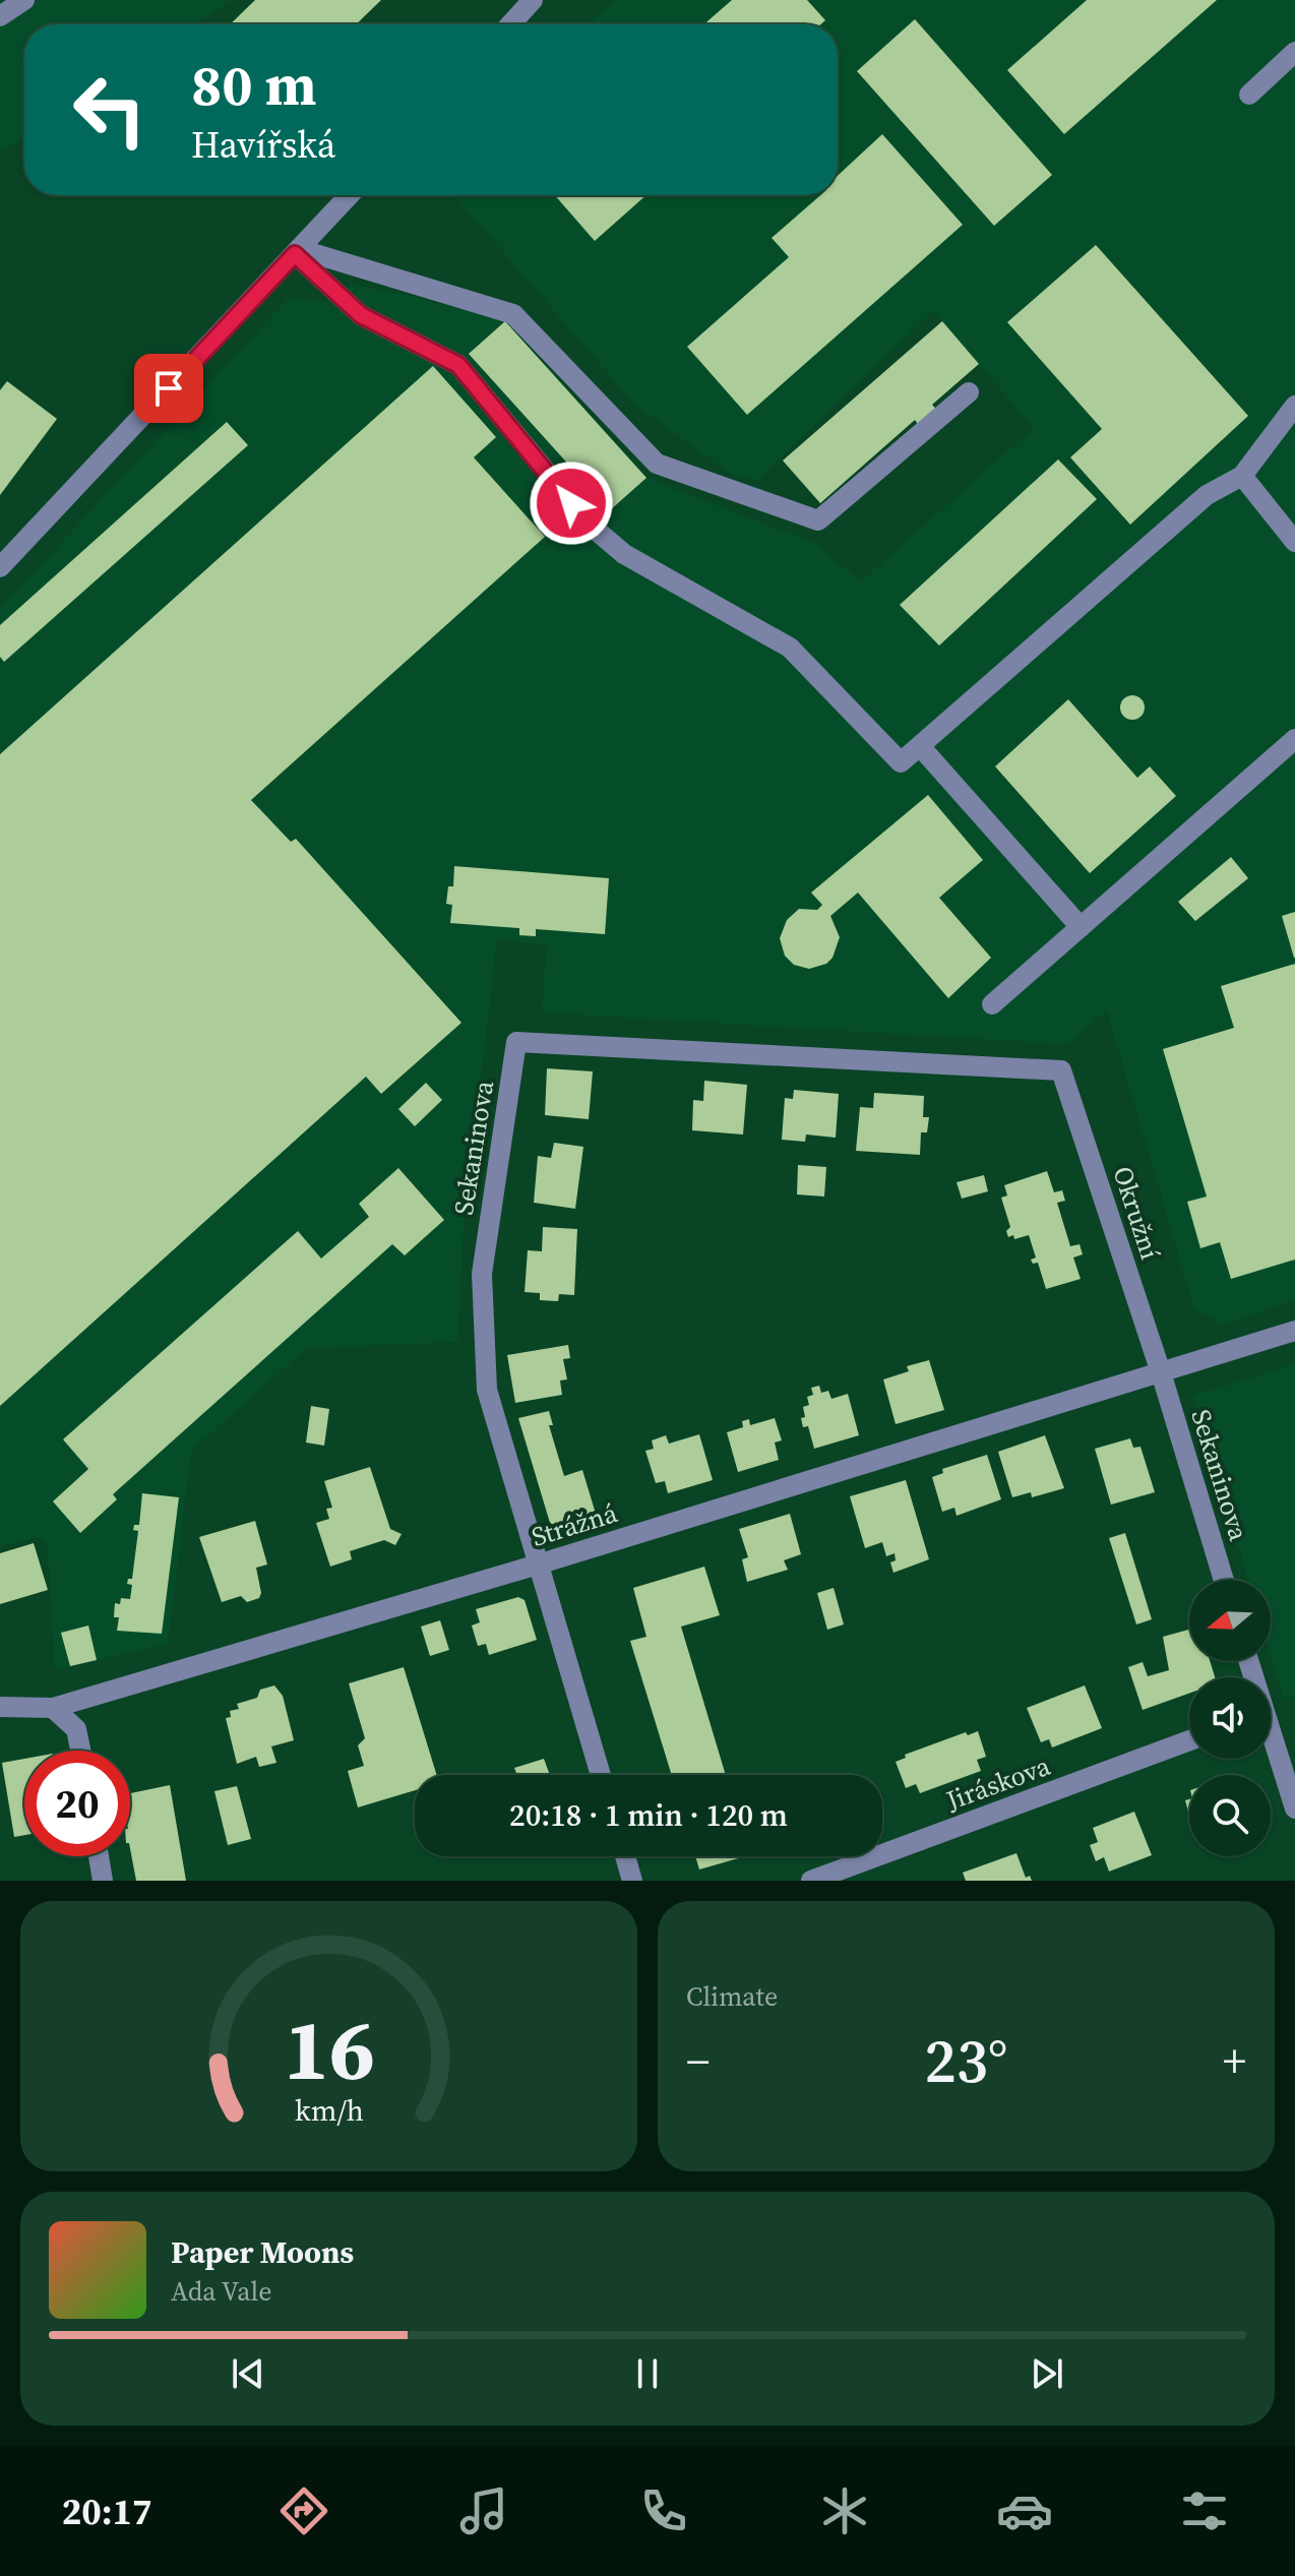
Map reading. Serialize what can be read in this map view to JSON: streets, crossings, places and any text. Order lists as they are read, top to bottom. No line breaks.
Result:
{"streets":{"street":["Sekaninova","Okružní","Strážná","Jiráskova"]},"crossings":[["Sekaninova","Okružní"],["Sekaninova","Strážná"],["Okružní","Strážná"]],"north":"left","page":{"turn":["80 m","Havířská"],"limit":"20","trip":"20:18 · 1 min · 120 m","tile":"Climate","heat":["−","23°","+"],"song":["Paper Moons","Ada Vale"],"tabs":"20:17","gauge":["16","km/h"]}}
